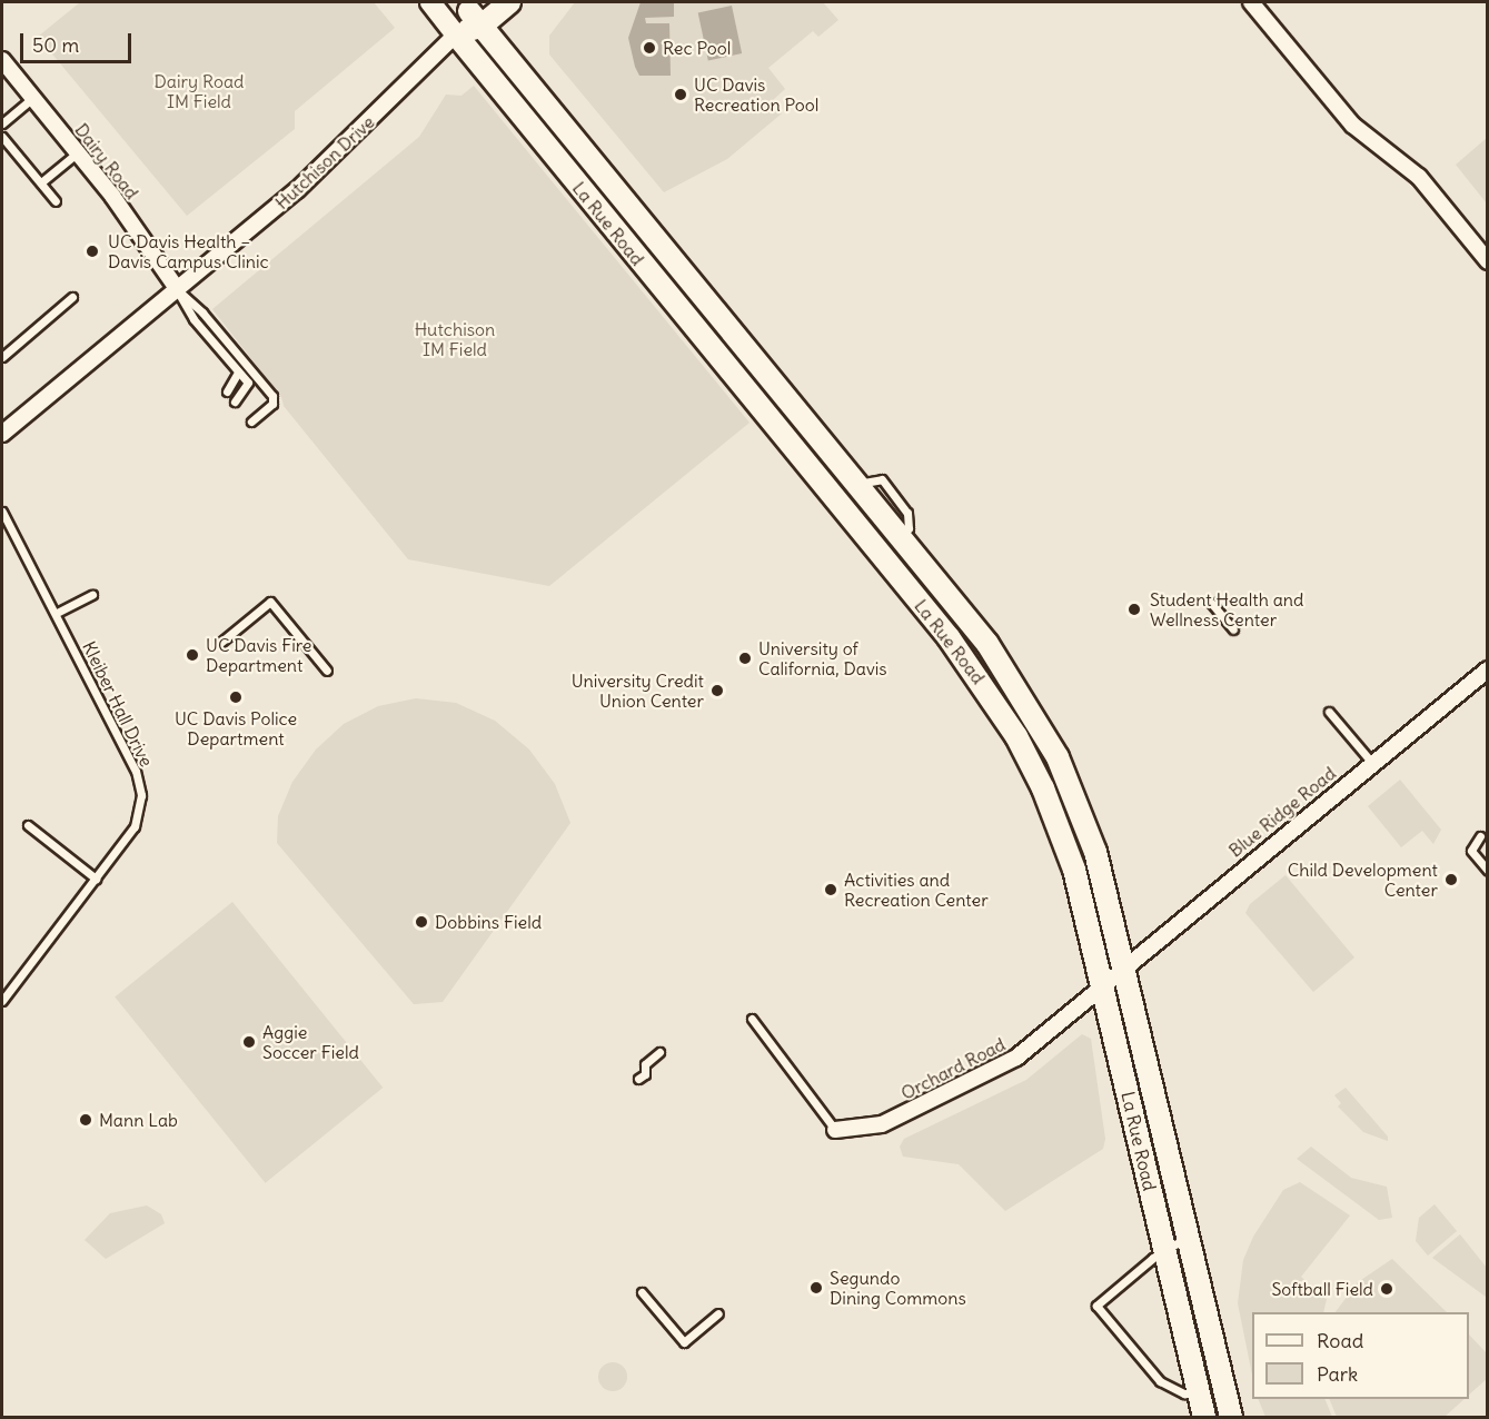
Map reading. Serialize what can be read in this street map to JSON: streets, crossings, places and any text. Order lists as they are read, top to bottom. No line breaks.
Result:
{"streets":{"main road":["Hutchison Drive","La Rue Road"],"street":["Dairy Road","Blue Ridge Road","Orchard Road"],"lane":["Kleiber Hall Drive"]},"crossings":[["Dairy Road","Hutchison Drive"],["Hutchison Drive","La Rue Road"],["La Rue Road","Blue Ridge Road"],["La Rue Road","Orchard Road"],["Blue Ridge Road","Orchard Road"]],"parks":["Dairy Road IM Field","Hutchison IM Field"],"places":["Rec Pool","UC Davis Recreation Pool","UC Davis Health – Davis Campus Clinic","Student Health and Wellness Center","UC Davis Fire Department","University of California, Davis","University Credit Union Center","UC Davis Police Department","Child Development Center","Activities and Recreation Center","Dobbins Field","Aggie Soccer Field","Mann Lab","Segundo Dining Commons","Softball Field"],"legend":["Road","Park"],"scale_bar":"50 m"}
